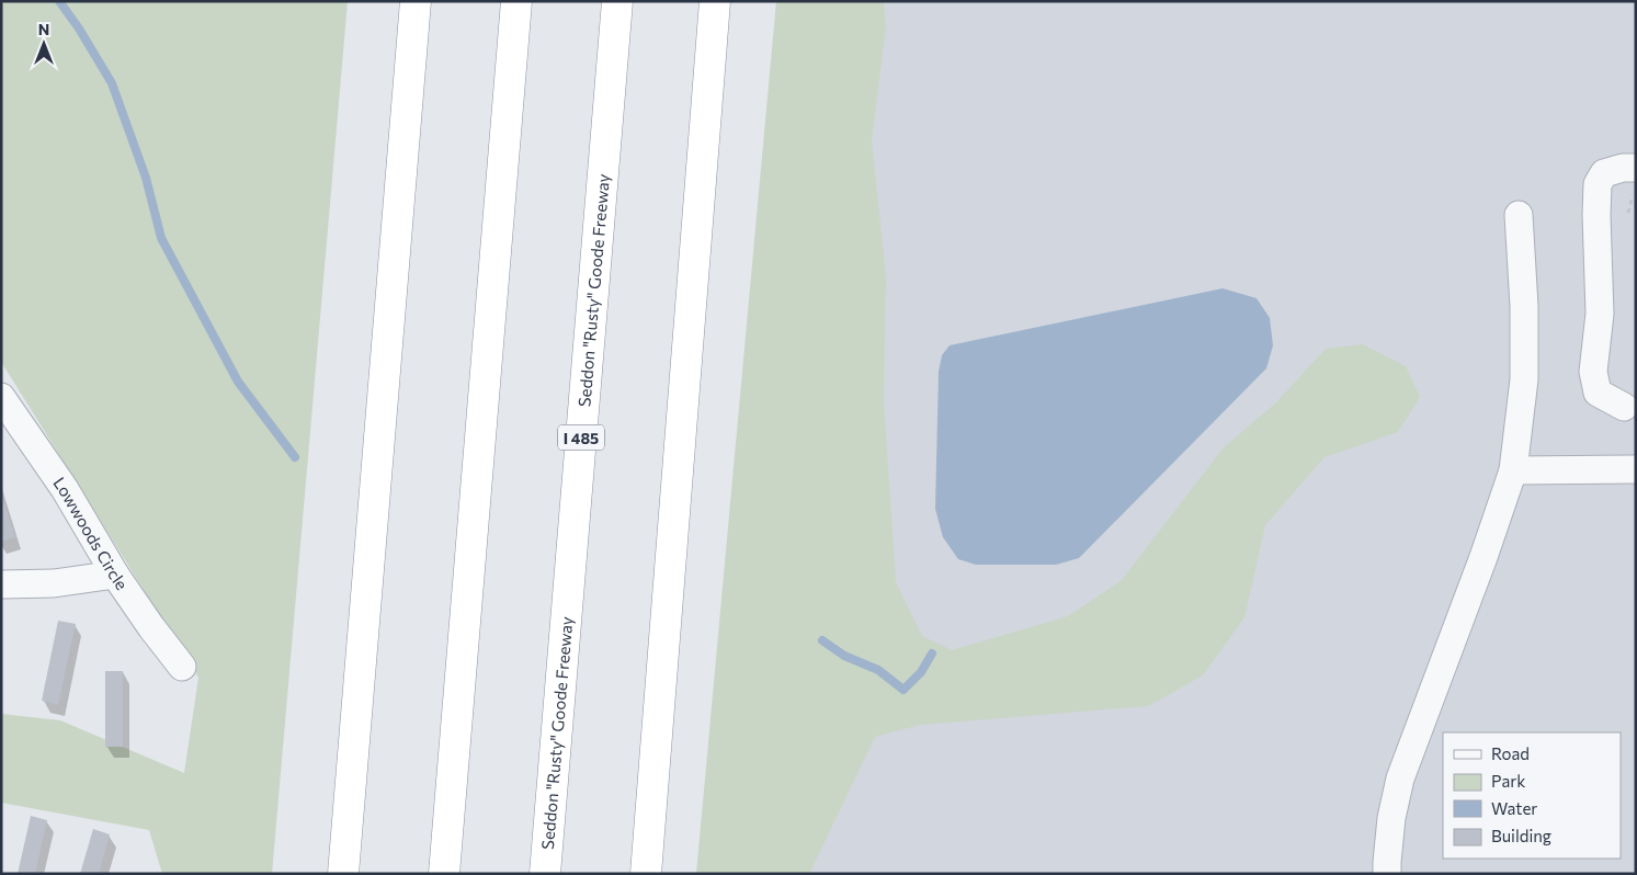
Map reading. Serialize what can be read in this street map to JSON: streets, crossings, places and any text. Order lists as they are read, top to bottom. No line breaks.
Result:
{"streets":{"highway":["Seddon \"Rusty\" Goode Freeway","I 485"],"street":["Lowwoods Circle"]},"legend":["Road","Park","Water","Building"],"north":"top"}
